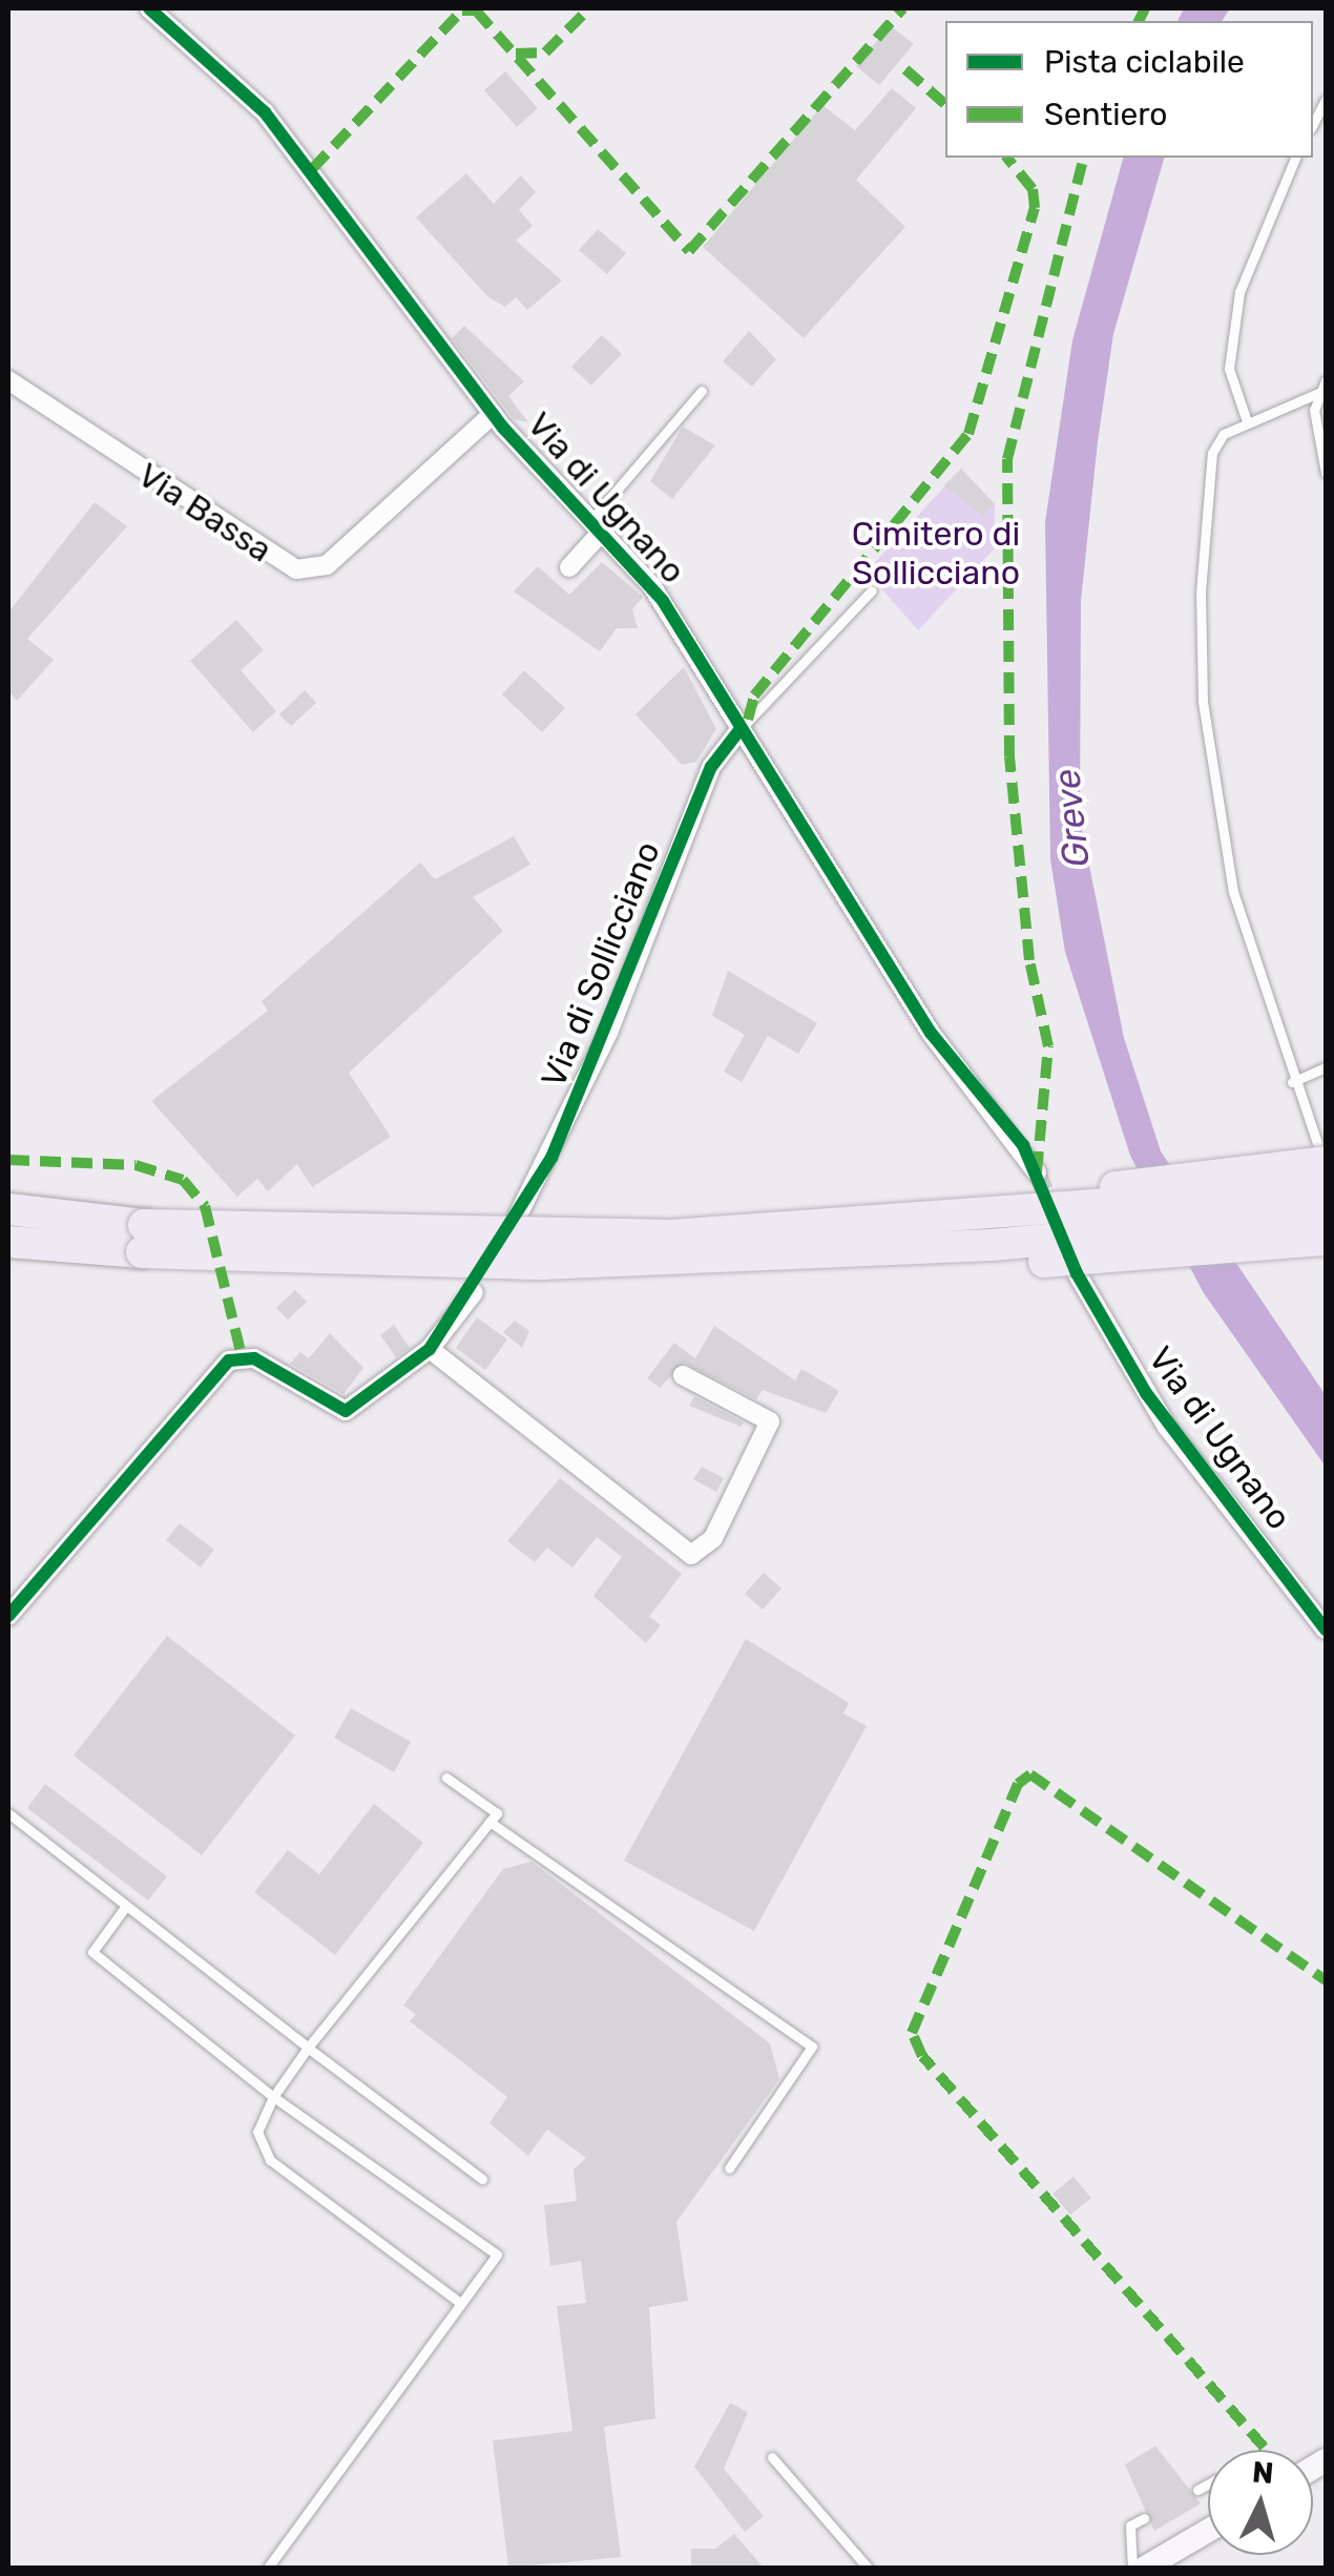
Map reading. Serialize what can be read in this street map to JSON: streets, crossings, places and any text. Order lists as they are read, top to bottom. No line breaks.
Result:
{"streets":{"street":["Via di Ugnano","Via Bassa","Via di Sollicciano"]},"crossings":[["Via di Ugnano","Via Bassa"],["Via di Ugnano","Via di Sollicciano"]],"water":["Greve"],"parks":["Cimitero di Sollicciano"],"legend":["Pista ciclabile","Sentiero"],"north":"top"}
